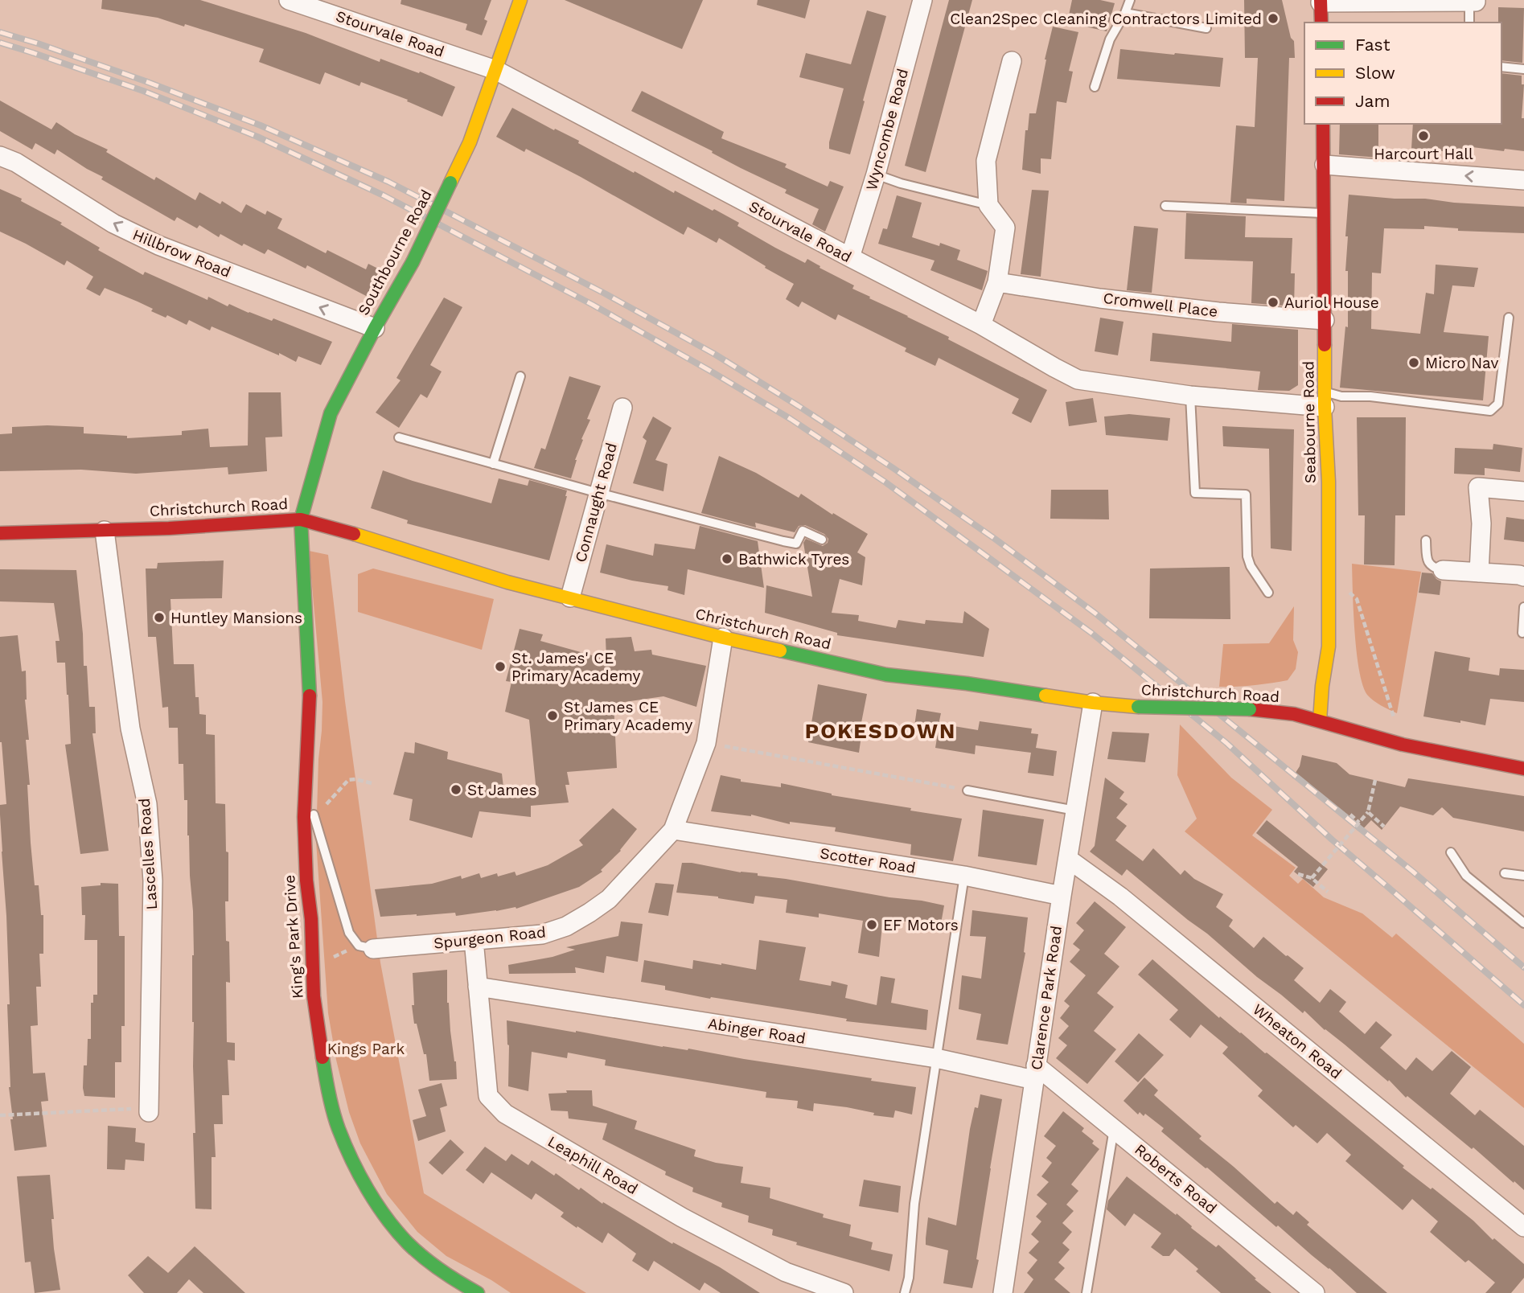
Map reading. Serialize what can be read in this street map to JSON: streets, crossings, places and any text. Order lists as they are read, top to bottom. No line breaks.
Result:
{"streets":{"street":["Stourvale Road","Wyncombe Road","Southbourne Road","Hillbrow Road","Cromwell Place","Seabourne Road","Connaught Road","Christchurch Road","Lascelles Road","Scotter Road","King's Park Drive","Spurgeon Road","Clarence Park Road","Abinger Road","Wheaton Road","Leaphill Road","Roberts Road"]},"crossings":[["Stourvale Road","Wyncombe Road"],["Stourvale Road","Southbourne Road"],["Stourvale Road","Seabourne Road"],["Southbourne Road","Hillbrow Road"],["Southbourne Road","Christchurch Road"],["Southbourne Road","King's Park Drive"],["Cromwell Place","Seabourne Road"],["Seabourne Road","Christchurch Road"],["Connaught Road","Christchurch Road"],["Christchurch Road","Lascelles Road"],["Christchurch Road","King's Park Drive"],["Christchurch Road","Spurgeon Road"],["Christchurch Road","Clarence Park Road"],["Scotter Road","Spurgeon Road"],["Scotter Road","Clarence Park Road"],["Spurgeon Road","Leaphill Road"],["Clarence Park Road","Abinger Road"],["Clarence Park Road","Wheaton Road"],["Clarence Park Road","Roberts Road"],["Abinger Road","Leaphill Road"],["Abinger Road","Roberts Road"]],"one_way":["Hillbrow Road"],"districts":["POKESDOWN"],"parks":["Kings Park"],"places":["Clean2Spec Cleaning Contractors Limited","Harcourt Hall","Auriol House","Micro Nav","Bathwick Tyres","Huntley Mansions","St. James' CE Primary Academy","St James CE Primary Academy","St James","EF Motors"],"legend":["Fast","Slow","Jam"]}
